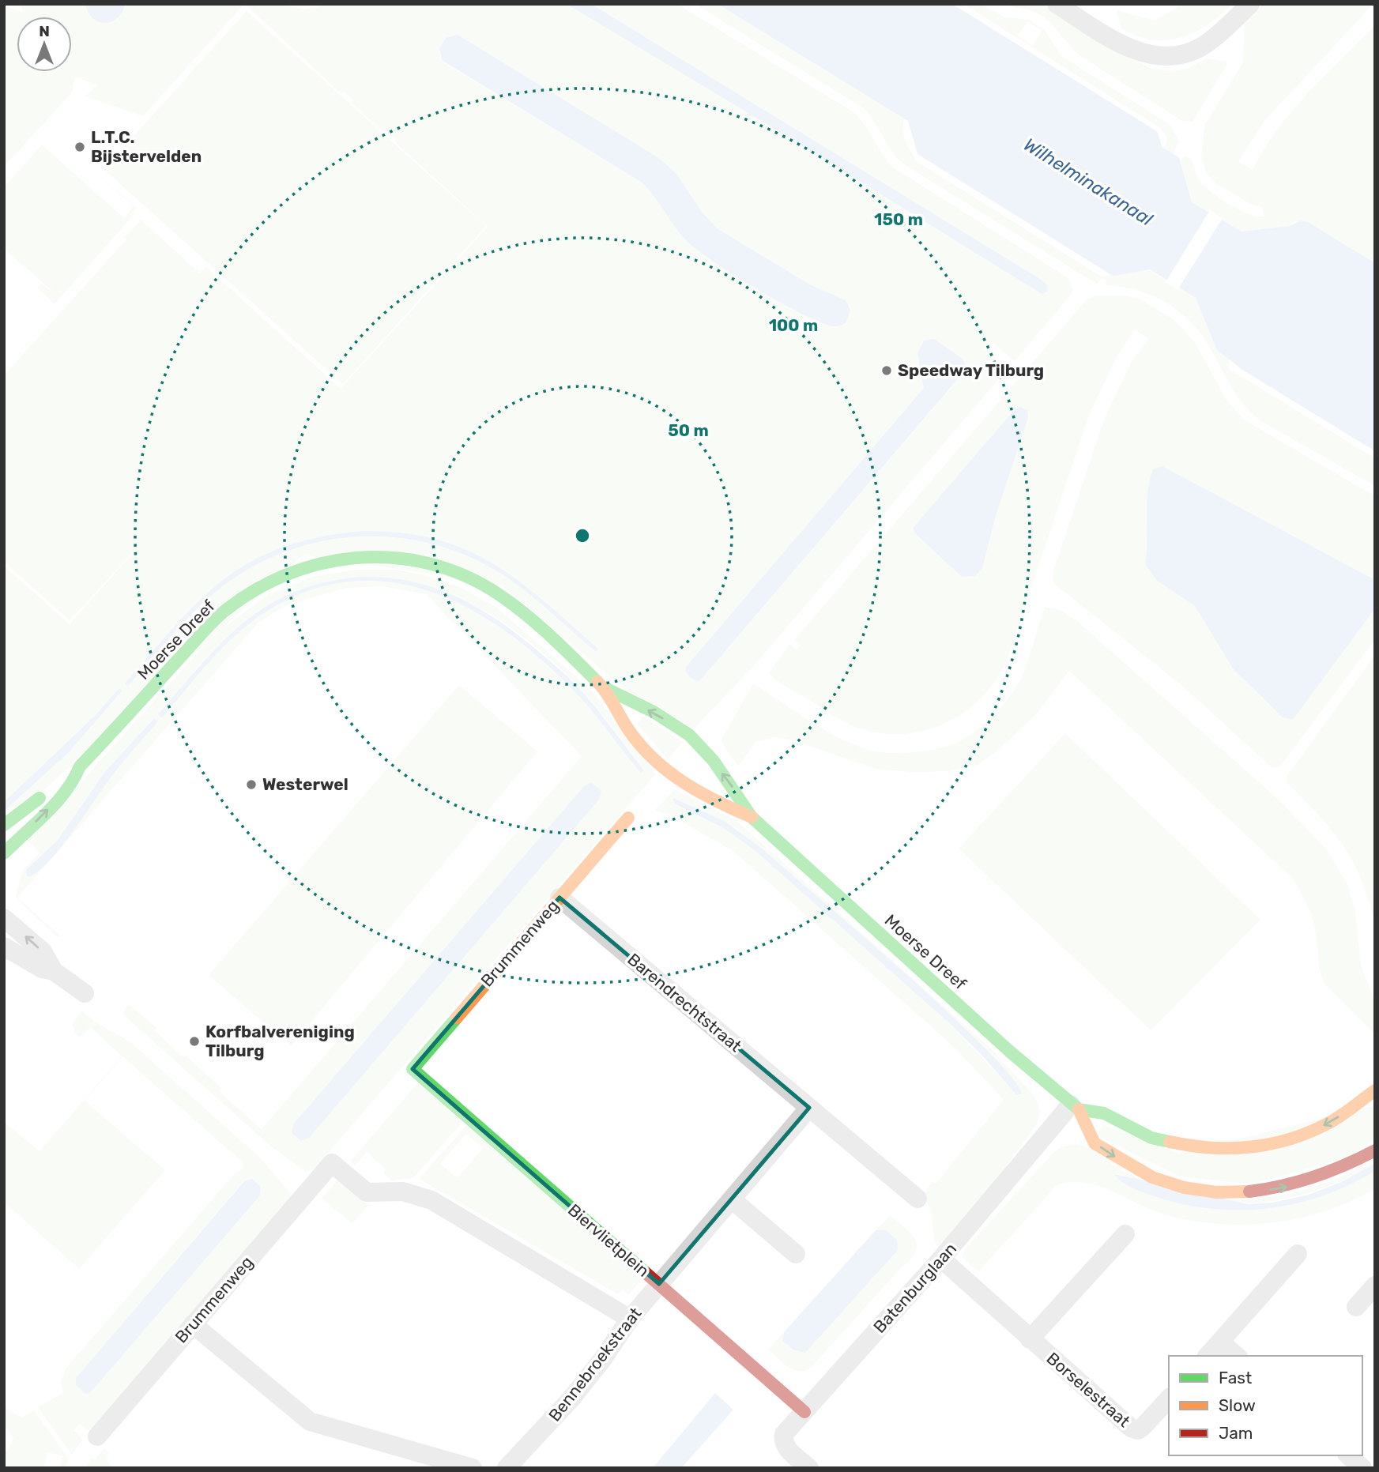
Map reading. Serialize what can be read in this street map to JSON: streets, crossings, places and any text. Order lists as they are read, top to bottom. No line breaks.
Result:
{"streets":{"street":["Moerse Dreef","Brummenweg","Barendrechtstraat","Biervlietplein","Batenburglaan","Bennebroekstraat","Borselestraat"]},"crossings":[["Moerse Dreef","Batenburglaan"],["Brummenweg","Barendrechtstraat"],["Brummenweg","Biervlietplein"],["Brummenweg","Bennebroekstraat"],["Biervlietplein","Batenburglaan"],["Biervlietplein","Bennebroekstraat"],["Batenburglaan","Borselestraat"]],"water":["Wilhelminakanaal"],"places":["L.T.C. Bijstervelden","Speedway Tilburg","Westerwel","Korfbalvereniging Tilburg"],"legend":["Fast","Slow","Jam"],"north":"top","rings":["150 m","100 m","50 m"]}
